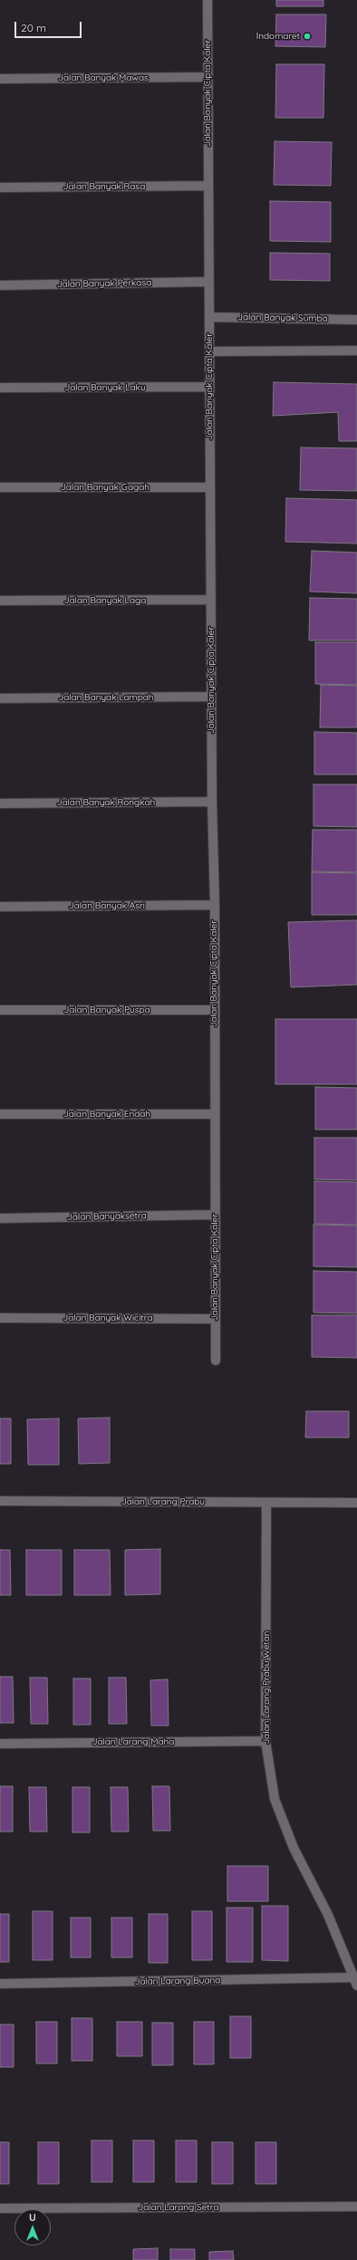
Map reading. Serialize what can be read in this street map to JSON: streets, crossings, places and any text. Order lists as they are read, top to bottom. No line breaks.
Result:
{"streets":{"street":["Jalan Banyak Mawas","Jalan Banyak Cipta Kaler","Jalan Banyak Rasa","Jalan Banyak Perkasa","Jalan Banyak Sumba","Jalan Banyak Laku","Jalan Banyak Gagah","Jalan Banyak Laga","Jalan Banyak Lampah","Jalan Banyak Rongkah","Jalan Banyak Asri","Jalan Banyak Puspa","Jalan Banyak Endah","Jalan Banyaksetra","Jalan Banyak Wicitra","Jalan Larang Prabu","Jalan Larang Prabu Wetan","Jalan Larang Maha","Jalan Larang Buana","Jalan Larang Setra"]},"crossings":[["Jalan Banyak Mawas","Jalan Banyak Cipta Kaler"],["Jalan Banyak Cipta Kaler","Jalan Banyak Rasa"],["Jalan Banyak Cipta Kaler","Jalan Banyak Perkasa"],["Jalan Banyak Cipta Kaler","Jalan Banyak Sumba"],["Jalan Banyak Cipta Kaler","Jalan Banyak Laku"],["Jalan Banyak Cipta Kaler","Jalan Banyak Gagah"],["Jalan Banyak Cipta Kaler","Jalan Banyak Laga"],["Jalan Banyak Cipta Kaler","Jalan Banyak Lampah"],["Jalan Banyak Cipta Kaler","Jalan Banyak Rongkah"],["Jalan Banyak Cipta Kaler","Jalan Banyak Asri"],["Jalan Banyak Cipta Kaler","Jalan Banyak Puspa"],["Jalan Banyak Cipta Kaler","Jalan Banyak Endah"],["Jalan Banyak Cipta Kaler","Jalan Banyaksetra"],["Jalan Banyak Cipta Kaler","Jalan Banyak Wicitra"],["Jalan Larang Prabu","Jalan Larang Prabu Wetan"],["Jalan Larang Prabu Wetan","Jalan Larang Maha"],["Jalan Larang Prabu Wetan","Jalan Larang Buana"]],"places":["Indomaret"],"scale_bar":"20 m","north":"top"}
